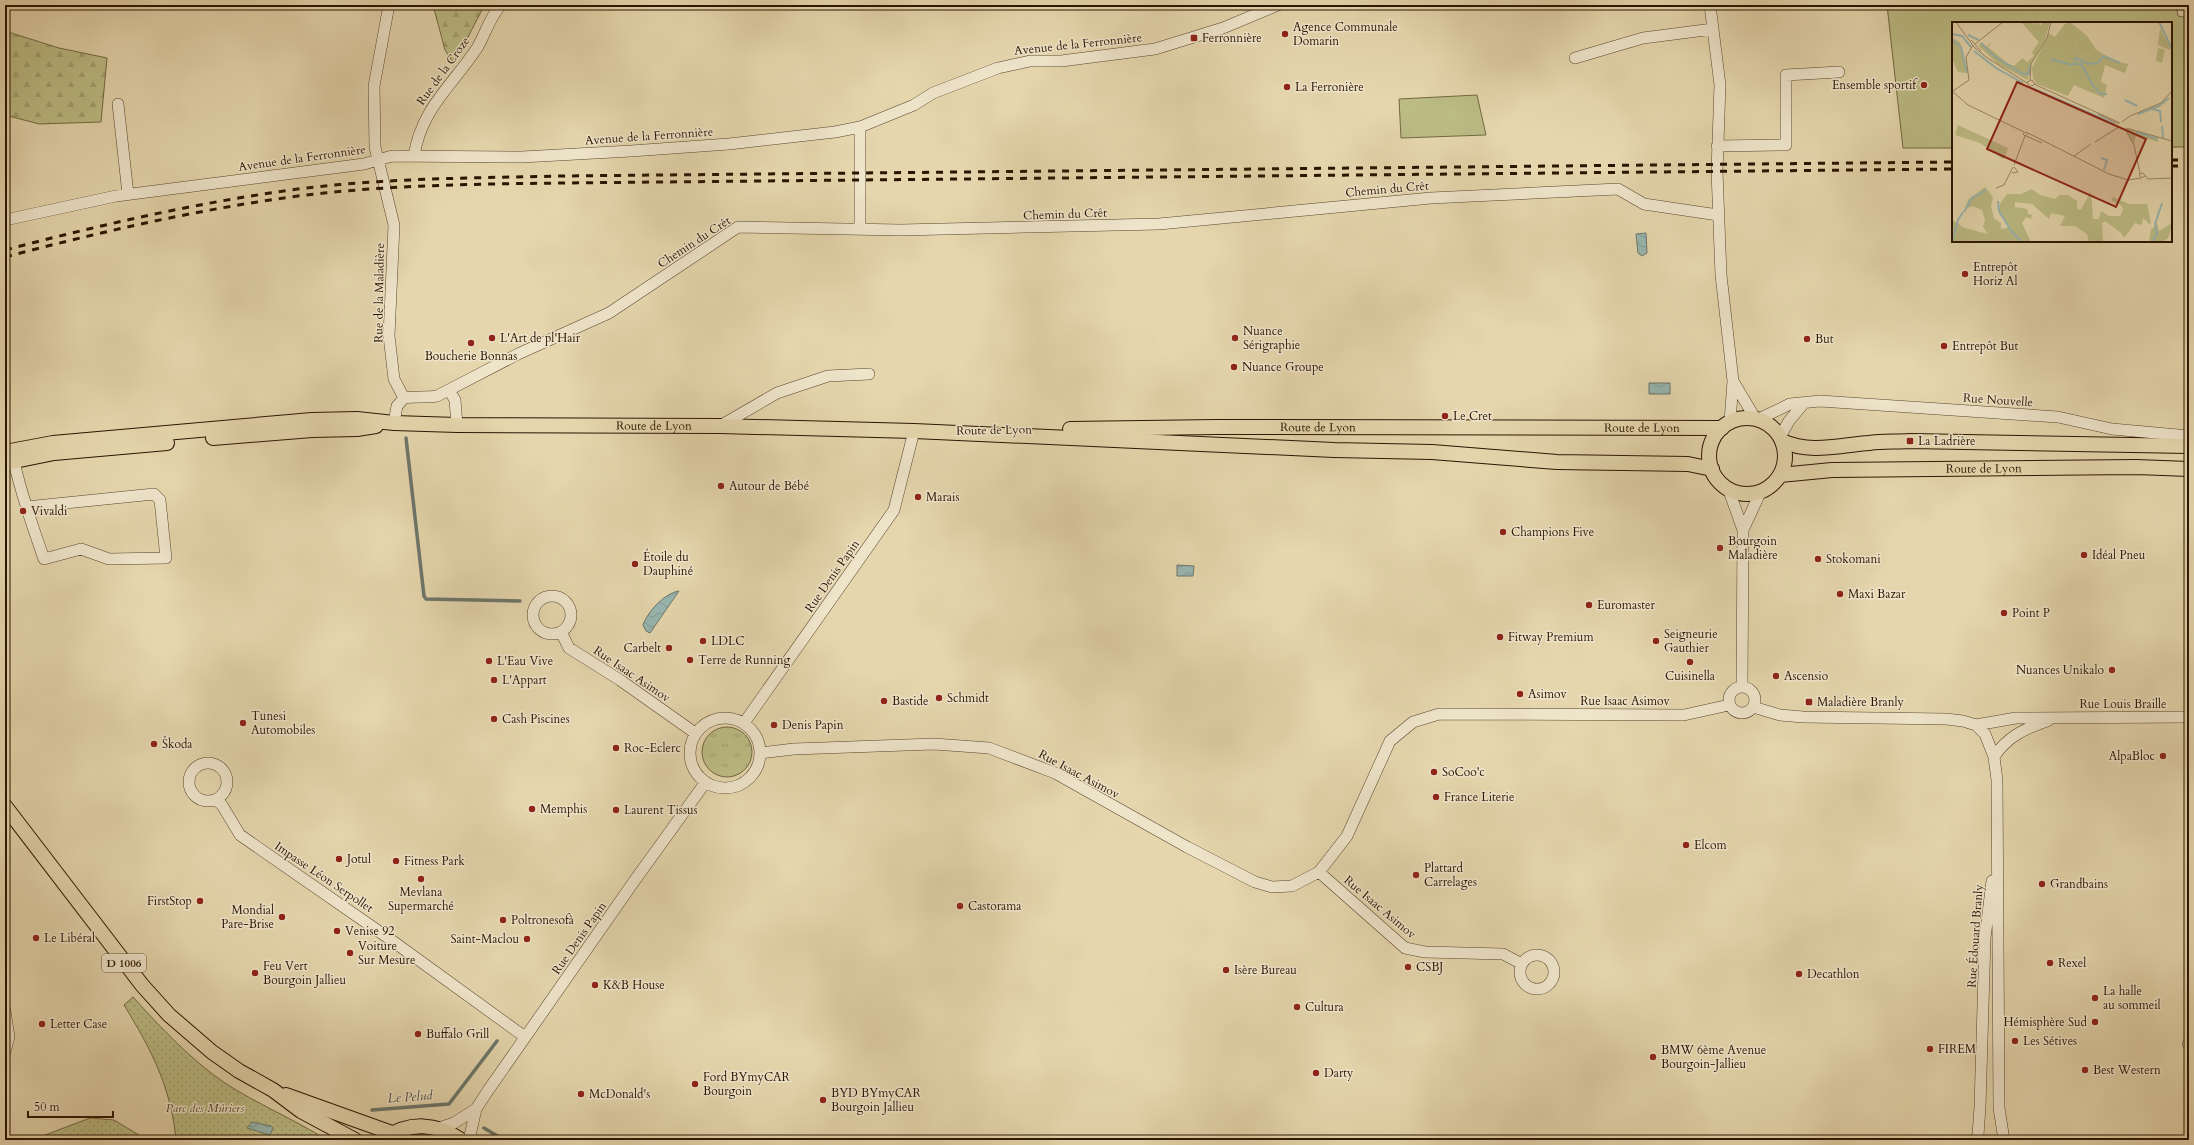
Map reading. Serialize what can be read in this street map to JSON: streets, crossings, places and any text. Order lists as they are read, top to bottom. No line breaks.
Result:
{"streets":{"main road":["Route de Lyon","D 1006"],"street":["Avenue de la Ferronnière","Rue de la Croze","Chemin du Crêt","Rue de la Maladière","Rue Nouvelle","Rue Denis Papin","Rue Isaac Asimov","Rue Louis Braille","Impasse Léon Serpollet","Rue Édouard Branly"]},"crossings":[["Avenue de la Ferronnière","Rue de la Croze"],["Avenue de la Ferronnière","Rue de la Maladière"],["Chemin du Crêt","Rue de la Maladière"],["Rue Nouvelle","Route de Lyon"],["Route de Lyon","Rue Denis Papin"],["Rue Denis Papin","Rue Isaac Asimov"],["Rue Denis Papin","Impasse Léon Serpollet"],["Rue Louis Braille","Rue Édouard Branly"]],"water":["Le Pelud"],"parks":["Parc des Mûriers"],"places":{"other":["Agence Communale Domarin","Ensemble sportif","La Ferronière","Entrepôt Horiz Al","L'Art de pl'Hair","Nuance Sérigraphie","But","Boucherie Bonnas","Entrepôt But","Nuance Groupe","Le Cret","Autour de Bébé","Marais","Vivaldi","Champions Five","Bourgoin Maladière","Idéal Pneu","Stokomani","Étoile du Dauphiné","Maxi Bazar","Euromaster","Point P","Fitway Premium","LDLC","Seigneurie Gauthier","Carbelt","Terre de Running","L'Eau Vive","Cuisinella","Nuances Unikalo","Ascensio","L'Appart","Asimov","Schmidt","Bastide","Cash Piscines","Tunesi Automobiles","Denis Papin","Škoda","Roc-Eclerc","AlpaBloc","SoCoo'c","France Literie","Memphis","Laurent Tissus","Elcom","Jotul","Fitness Park","Plattard Carrelages","Mevlana Supermarché","Grandbains","FirstStop","Castorama","Mondial Pare-Brise","Poltronesofà","Venise 92","Le Libéral","Saint-Maclou","Voiture Sur Mesure","Rexel","CSBJ","Isère Bureau","Feu Vert Bourgoin Jallieu","Decathlon","K&B House","La halle au sommeil","Cultura","Hémisphère Sud","Letter Case","Buffalo Grill","Les Sétives","FIREM","BMW 6ème Avenue Bourgoin-Jallieu","Best Western","Darty","Ford BYmyCAR Bourgoin","McDonald's","BYD BYmyCAR Bourgoin Jallieu"],"transit":["Ferronnière","La Ladrière","Maladière Branly"]},"scale_bar":"50 m"}
